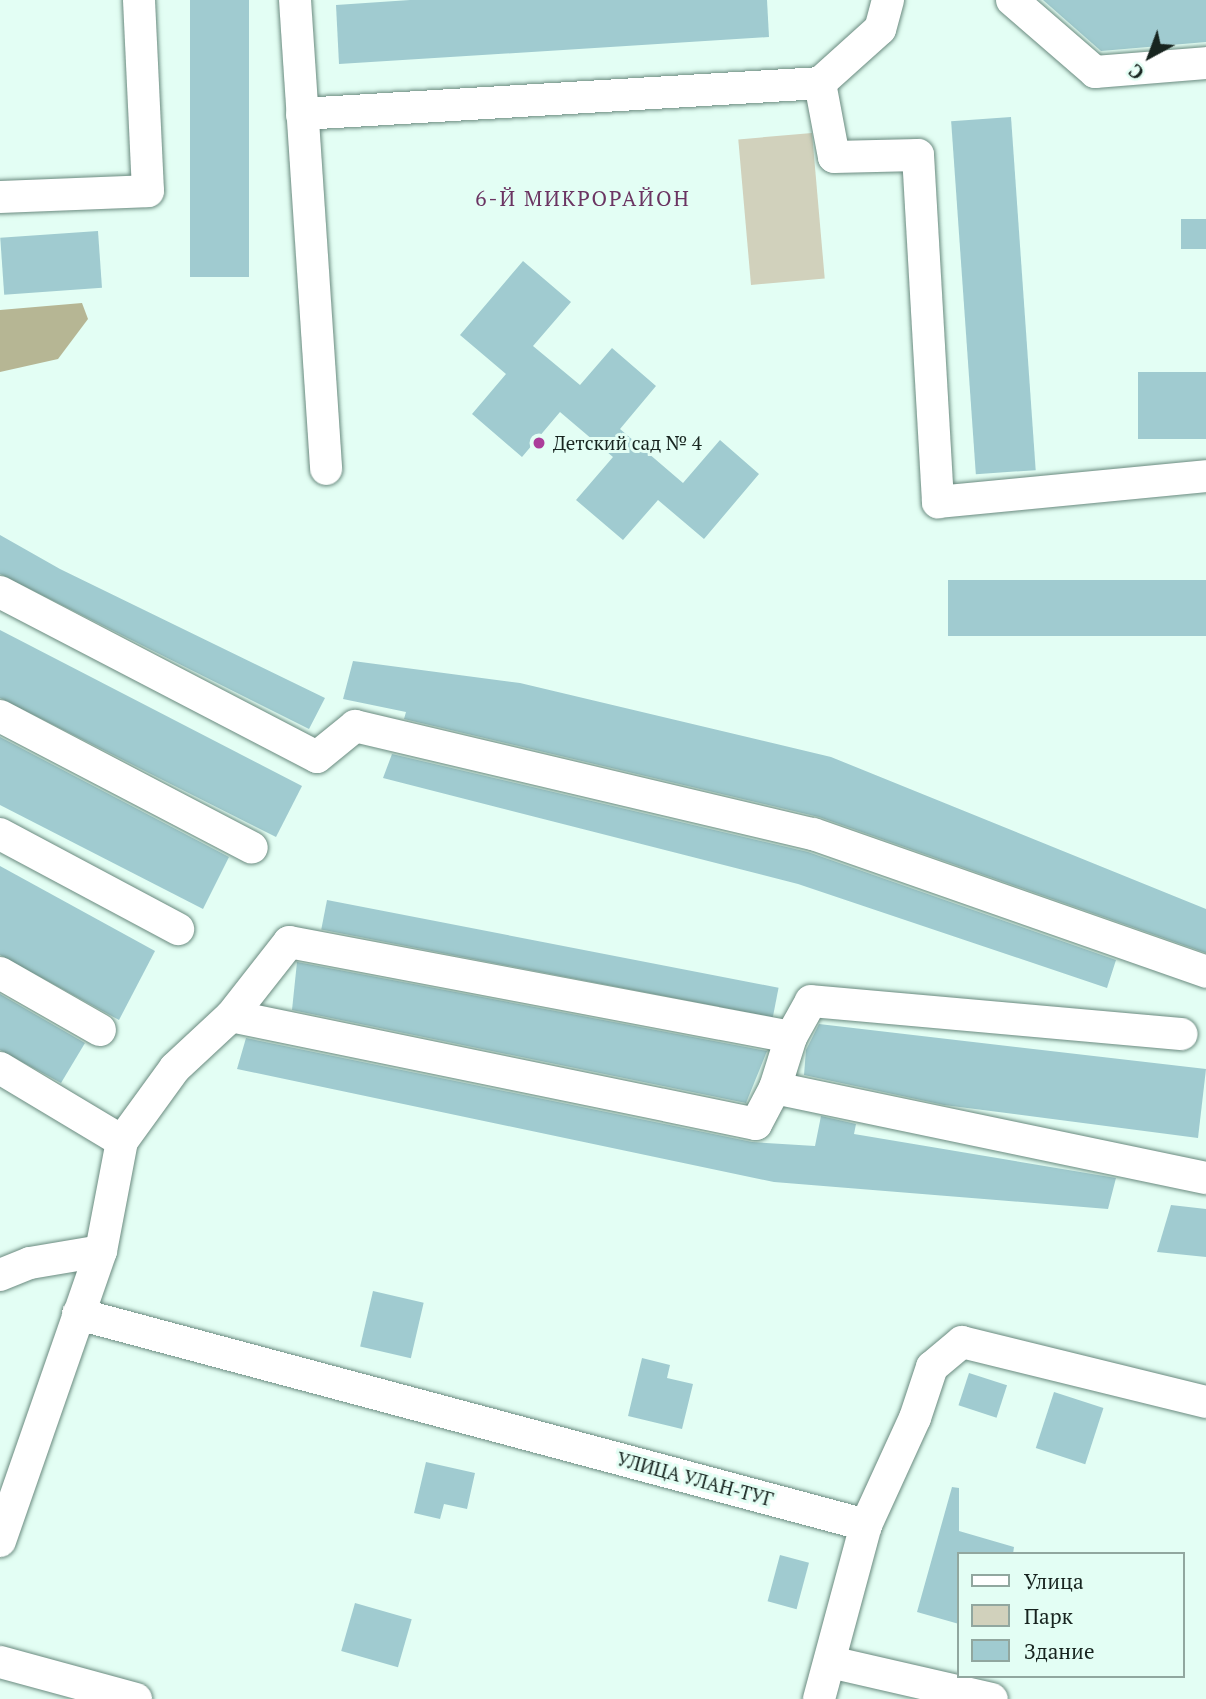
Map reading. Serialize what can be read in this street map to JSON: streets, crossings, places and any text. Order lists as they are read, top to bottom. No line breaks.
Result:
{"streets":{"street":["УЛИЦА УЛАН-ТУГ"]},"districts":["6-Й МИКРОРАЙОН"],"places":["Детский сад № 4"],"legend":["Улица","Парк","Здание"],"north":"bottom left"}
